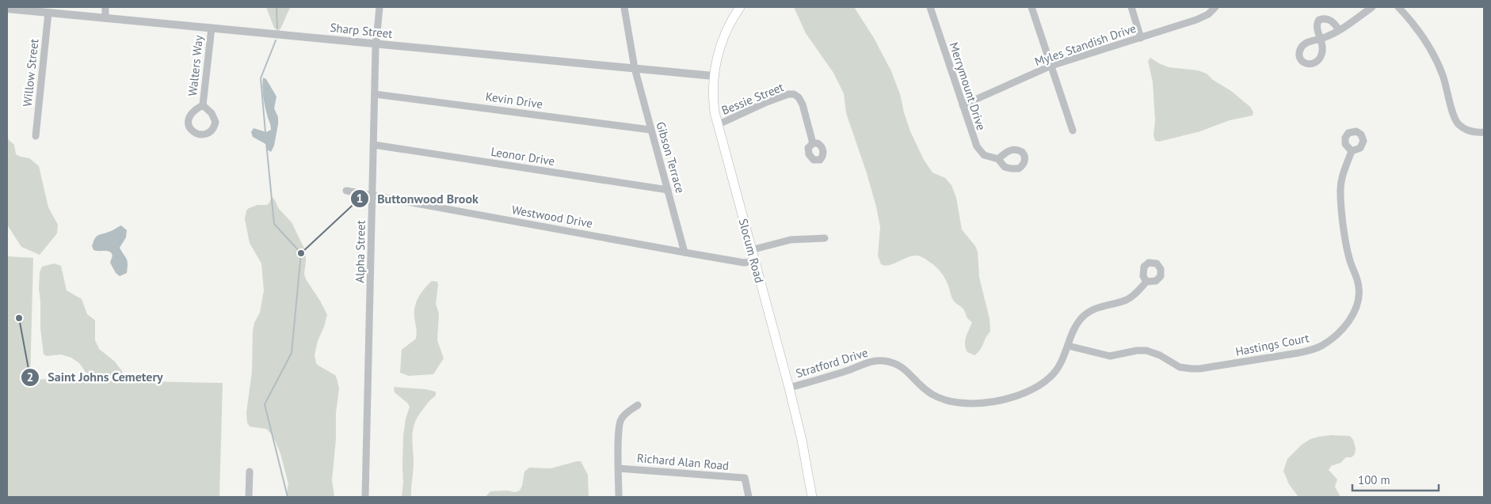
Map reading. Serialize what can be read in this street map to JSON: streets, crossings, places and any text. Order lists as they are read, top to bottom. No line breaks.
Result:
{"streets":{"main road":["Slocum Road"],"street":["Sharp Street","Myles Standish Drive","Walters Way","Willow Street","Merrymount Drive","Bessie Street","Kevin Drive","Leonor Drive","Gibson Terrace","Westwood Drive","Alpha Street","Hastings Court","Stratford Drive","Richard Alan Road"]},"crossings":[["Sharp Street","Walters Way"],["Sharp Street","Willow Street"],["Sharp Street","Gibson Terrace"],["Sharp Street","Slocum Road"],["Sharp Street","Alpha Street"],["Myles Standish Drive","Merrymount Drive"],["Bessie Street","Slocum Road"],["Kevin Drive","Gibson Terrace"],["Kevin Drive","Alpha Street"],["Leonor Drive","Gibson Terrace"],["Leonor Drive","Alpha Street"],["Gibson Terrace","Westwood Drive"],["Westwood Drive","Slocum Road"],["Westwood Drive","Alpha Street"],["Slocum Road","Stratford Drive"],["Hastings Court","Stratford Drive"]],"places":["Buttonwood Brook","Saint Johns Cemetery"],"scale_bar":"100 m"}
